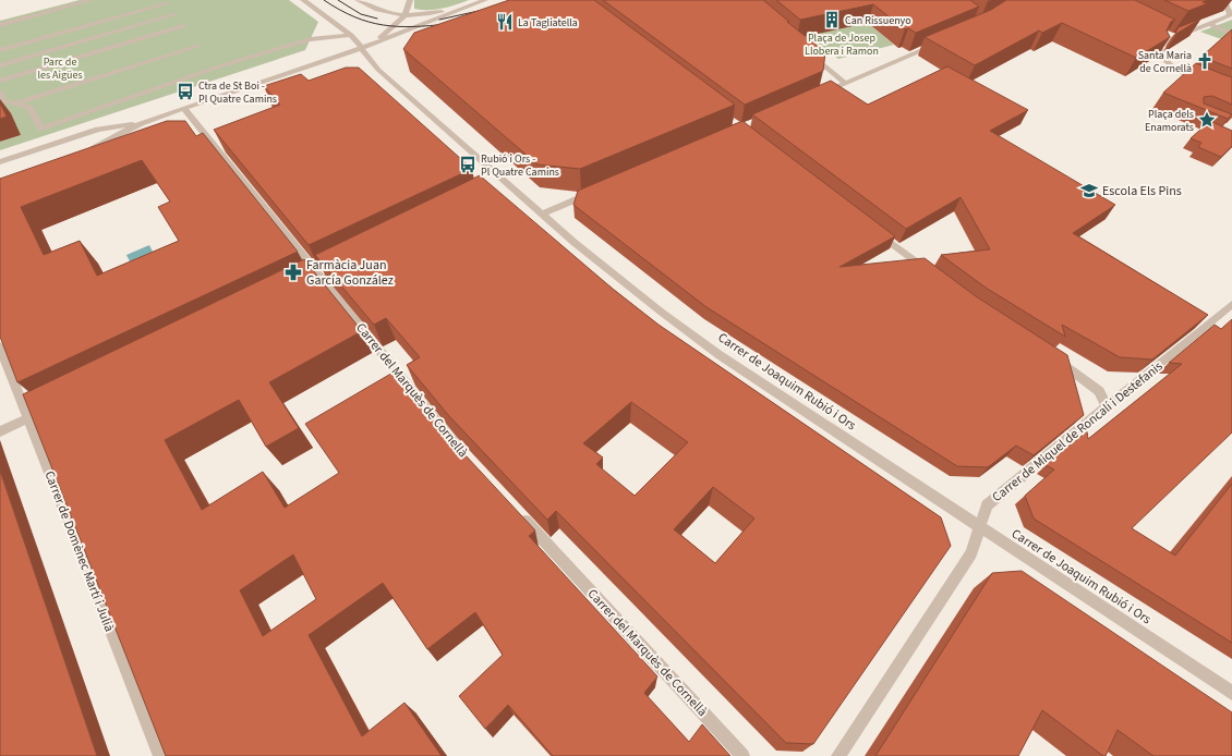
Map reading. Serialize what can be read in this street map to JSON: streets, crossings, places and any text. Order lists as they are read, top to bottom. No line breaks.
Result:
{"streets":{"street":["Carrer de Joaquim Rubió i Ors","Carrer del Marquès de Cornellà","Carrer de Miquel de Roncalí i Destefanis","Carrer de Domènec Martí i Julià"]},"crossings":[["Carrer de Joaquim Rubió i Ors","Carrer de Miquel de Roncalí i Destefanis"]],"parks":["Plaça de Josep Llobera i Ramon","Parc de les Aigües"],"places":{"building":["Can Rissuenyo"],"restaurant":["La Tagliatella"],"church":["Santa Maria de Cornellà"],"bus stop":["Ctra de St Boi - Pl Quatre Camins","Rubió i Ors - Pl Quatre Camins"],"place":["Plaça dels Enamorats"],"school or university":["Escola Els Pins"],"pharmacy":["Farmàcia Juan García González"]}}
